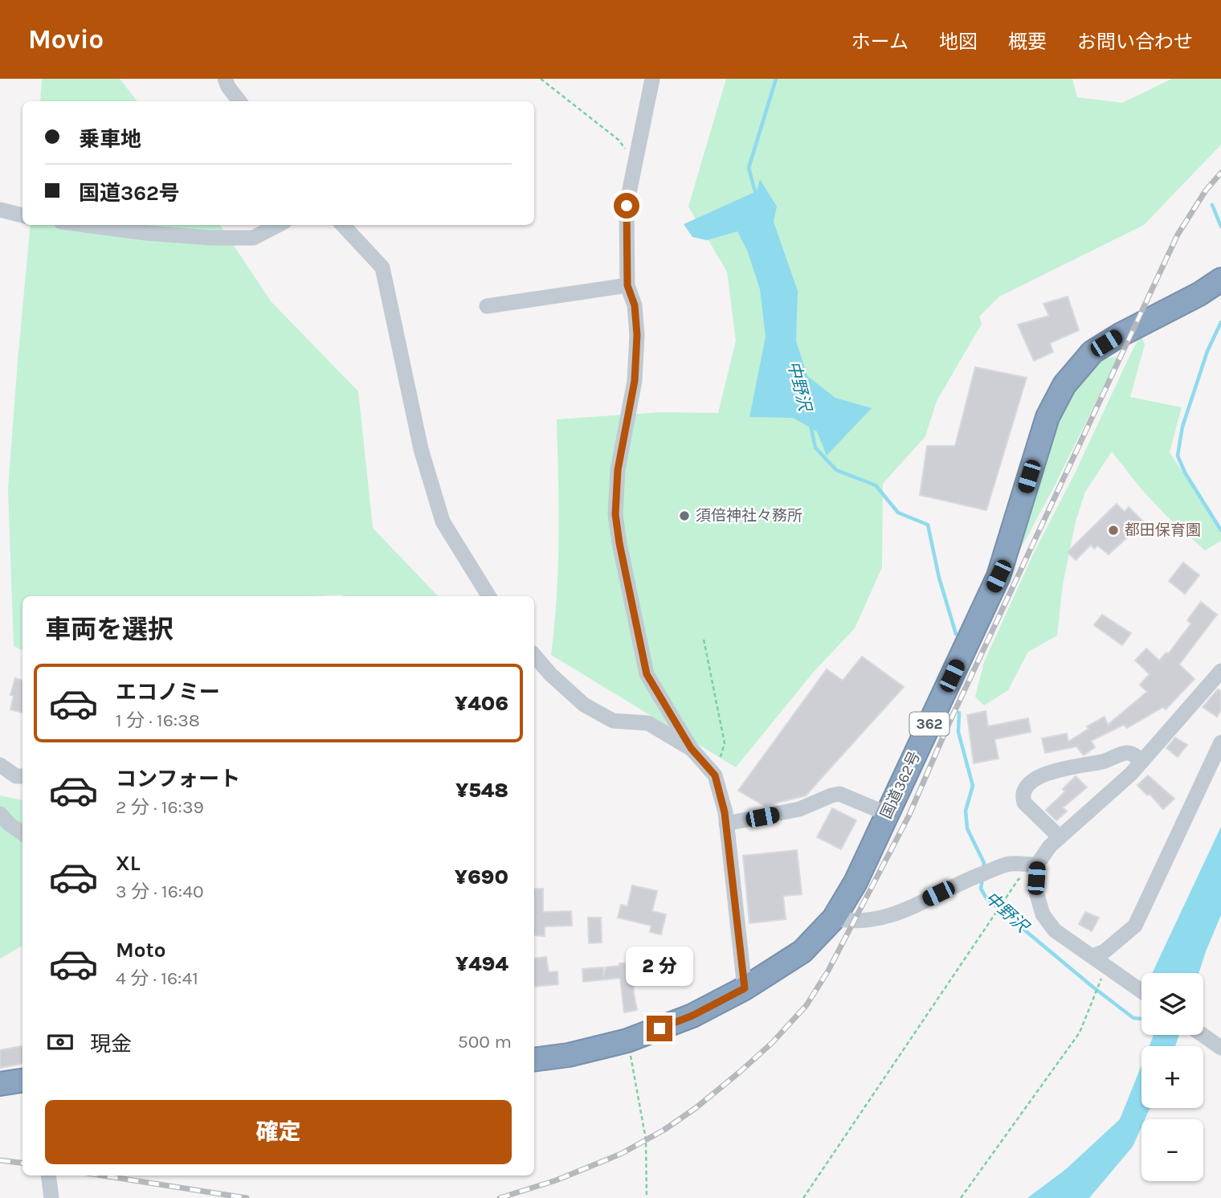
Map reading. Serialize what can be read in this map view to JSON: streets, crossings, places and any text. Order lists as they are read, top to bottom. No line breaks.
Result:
{"streets":{"highway":["362","国道362号"]},"water":["中野沢"],"places":["須倍神社々務所","都田保育園"],"page":{"header":"Movio","nav":["ホーム","地図","概要","お問い合わせ"],"banner":["乗車地","国道362号"],"heading":"車両を選択","list":[{"name":"エコノミー","note":"1 分 · 16:38","value":"¥406"},{"name":"コンフォート","note":"2 分 · 16:39","value":"¥548"},{"name":"XL","note":"3 分 · 16:40","value":"¥690"},{"name":"Moto","note":"4 分 · 16:41","value":"¥494"}],"bubble":"2 分","map_buttons":["+","−"],"pay":["現金","500 m"],"buttons":"確定"}}
